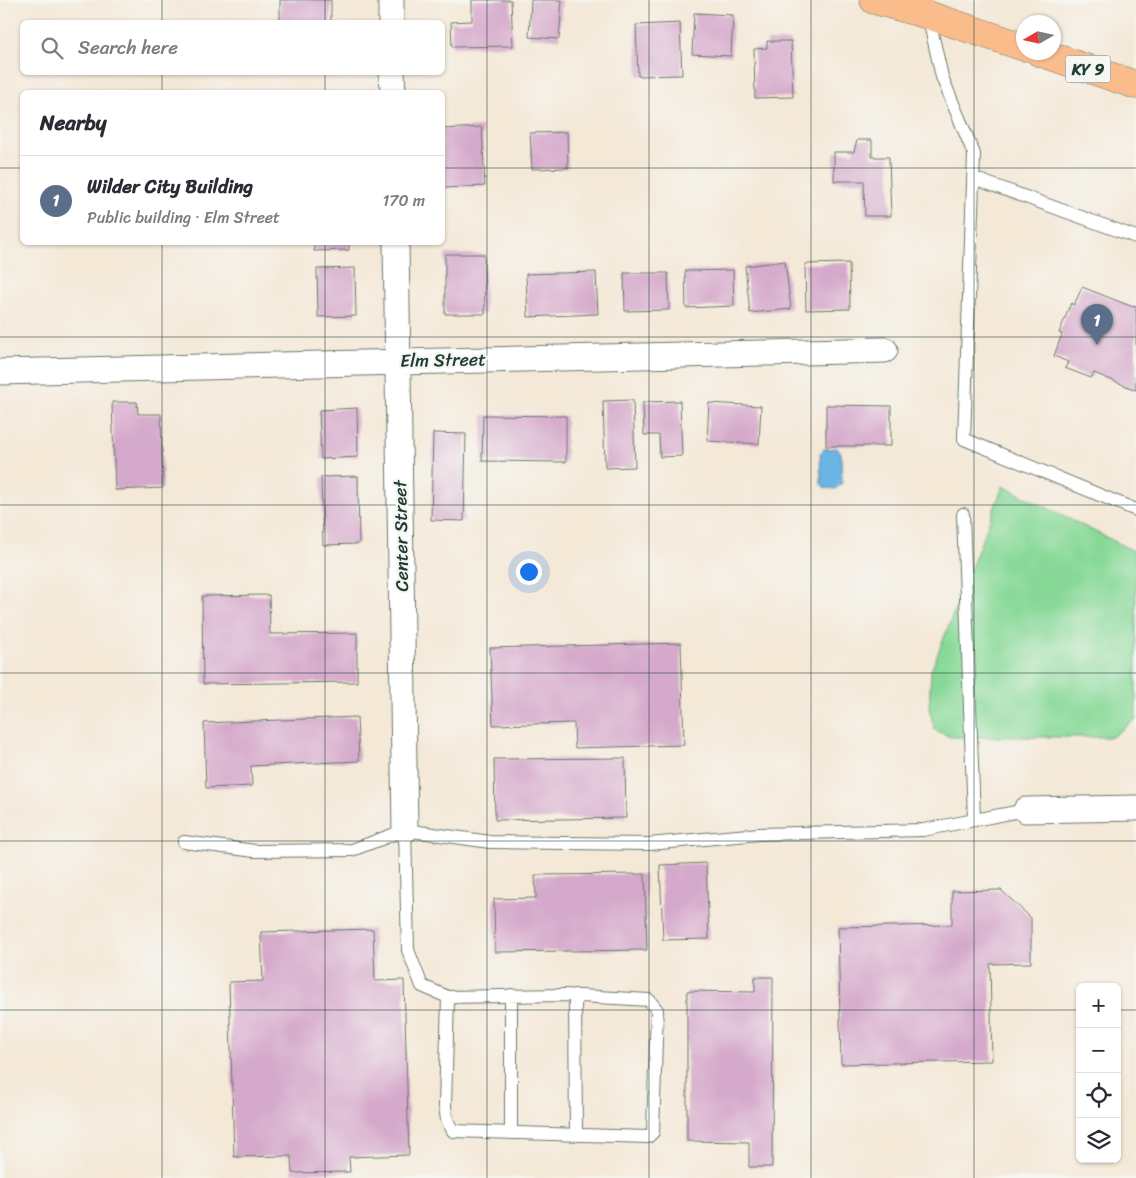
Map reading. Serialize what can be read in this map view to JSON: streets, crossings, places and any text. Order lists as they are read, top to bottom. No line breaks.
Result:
{"streets":{"main road":["KY 9"],"street":["Elm Street","Center Street"]},"crossings":[["Elm Street","Center Street"]],"north":"left","page":{"search":"Search here","heading":"Nearby","list":[{"mark":"1","name":"Wilder City Building","note":"Public building · Elm Street","value":"170 m"}],"pins":"1","map_buttons":["+","−"]}}
